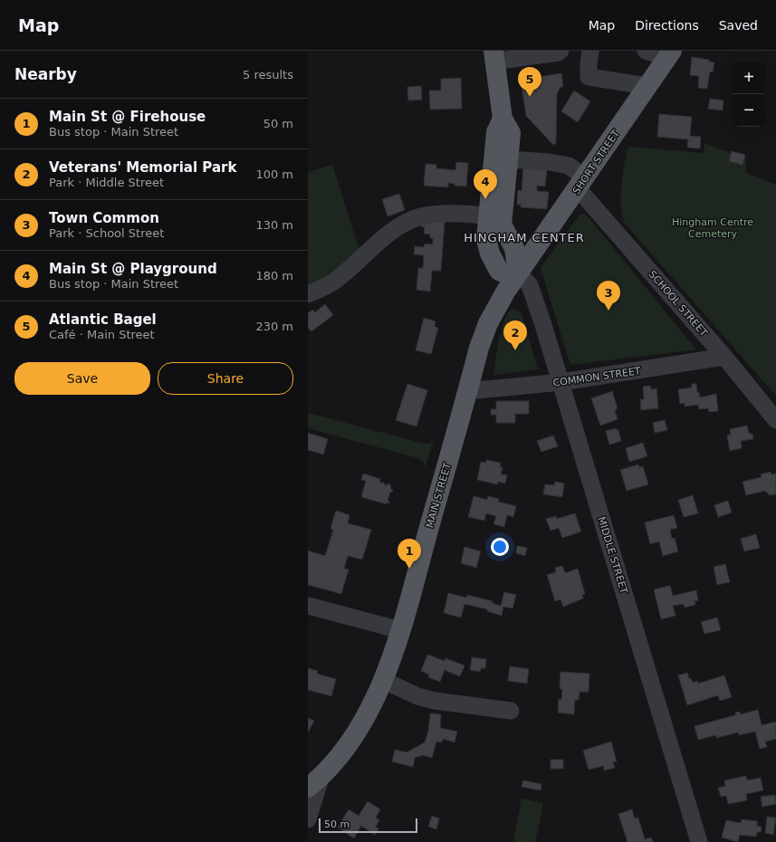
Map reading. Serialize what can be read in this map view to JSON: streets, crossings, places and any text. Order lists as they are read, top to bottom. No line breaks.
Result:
{"streets":{"main road":["SHORT STREET","MAIN STREET"],"street":["SCHOOL STREET","COMMON STREET","MIDDLE STREET"]},"crossings":[["SHORT STREET","SCHOOL STREET"],["SHORT STREET","MAIN STREET"],["SHORT STREET","MIDDLE STREET"],["SCHOOL STREET","COMMON STREET"],["COMMON STREET","MAIN STREET"],["COMMON STREET","MIDDLE STREET"],["MAIN STREET","MIDDLE STREET"]],"districts":["HINGHAM CENTER"],"parks":["Hingham Centre Cemetery"],"scale_bar":"50 m","page":{"header":"Map","nav":["Map","Directions","Saved"],"heading":["Nearby","5 results"],"map_buttons":["+","−"],"pins":["5","4","3","2","1"],"list":[{"mark":"1","name":"Main St @ Firehouse","note":"Bus stop · Main Street","value":"50 m"},{"mark":"2","name":"Veterans' Memorial Park","note":"Park · Middle Street","value":"100 m"},{"mark":"3","name":"Town Common","note":"Park · School Street","value":"130 m"},{"mark":"4","name":"Main St @ Playground","note":"Bus stop · Main Street","value":"180 m"},{"mark":"5","name":"Atlantic Bagel","note":"Café · Main Street","value":"230 m"}],"buttons":["Save","Share"],"scale":"50 m"}}
